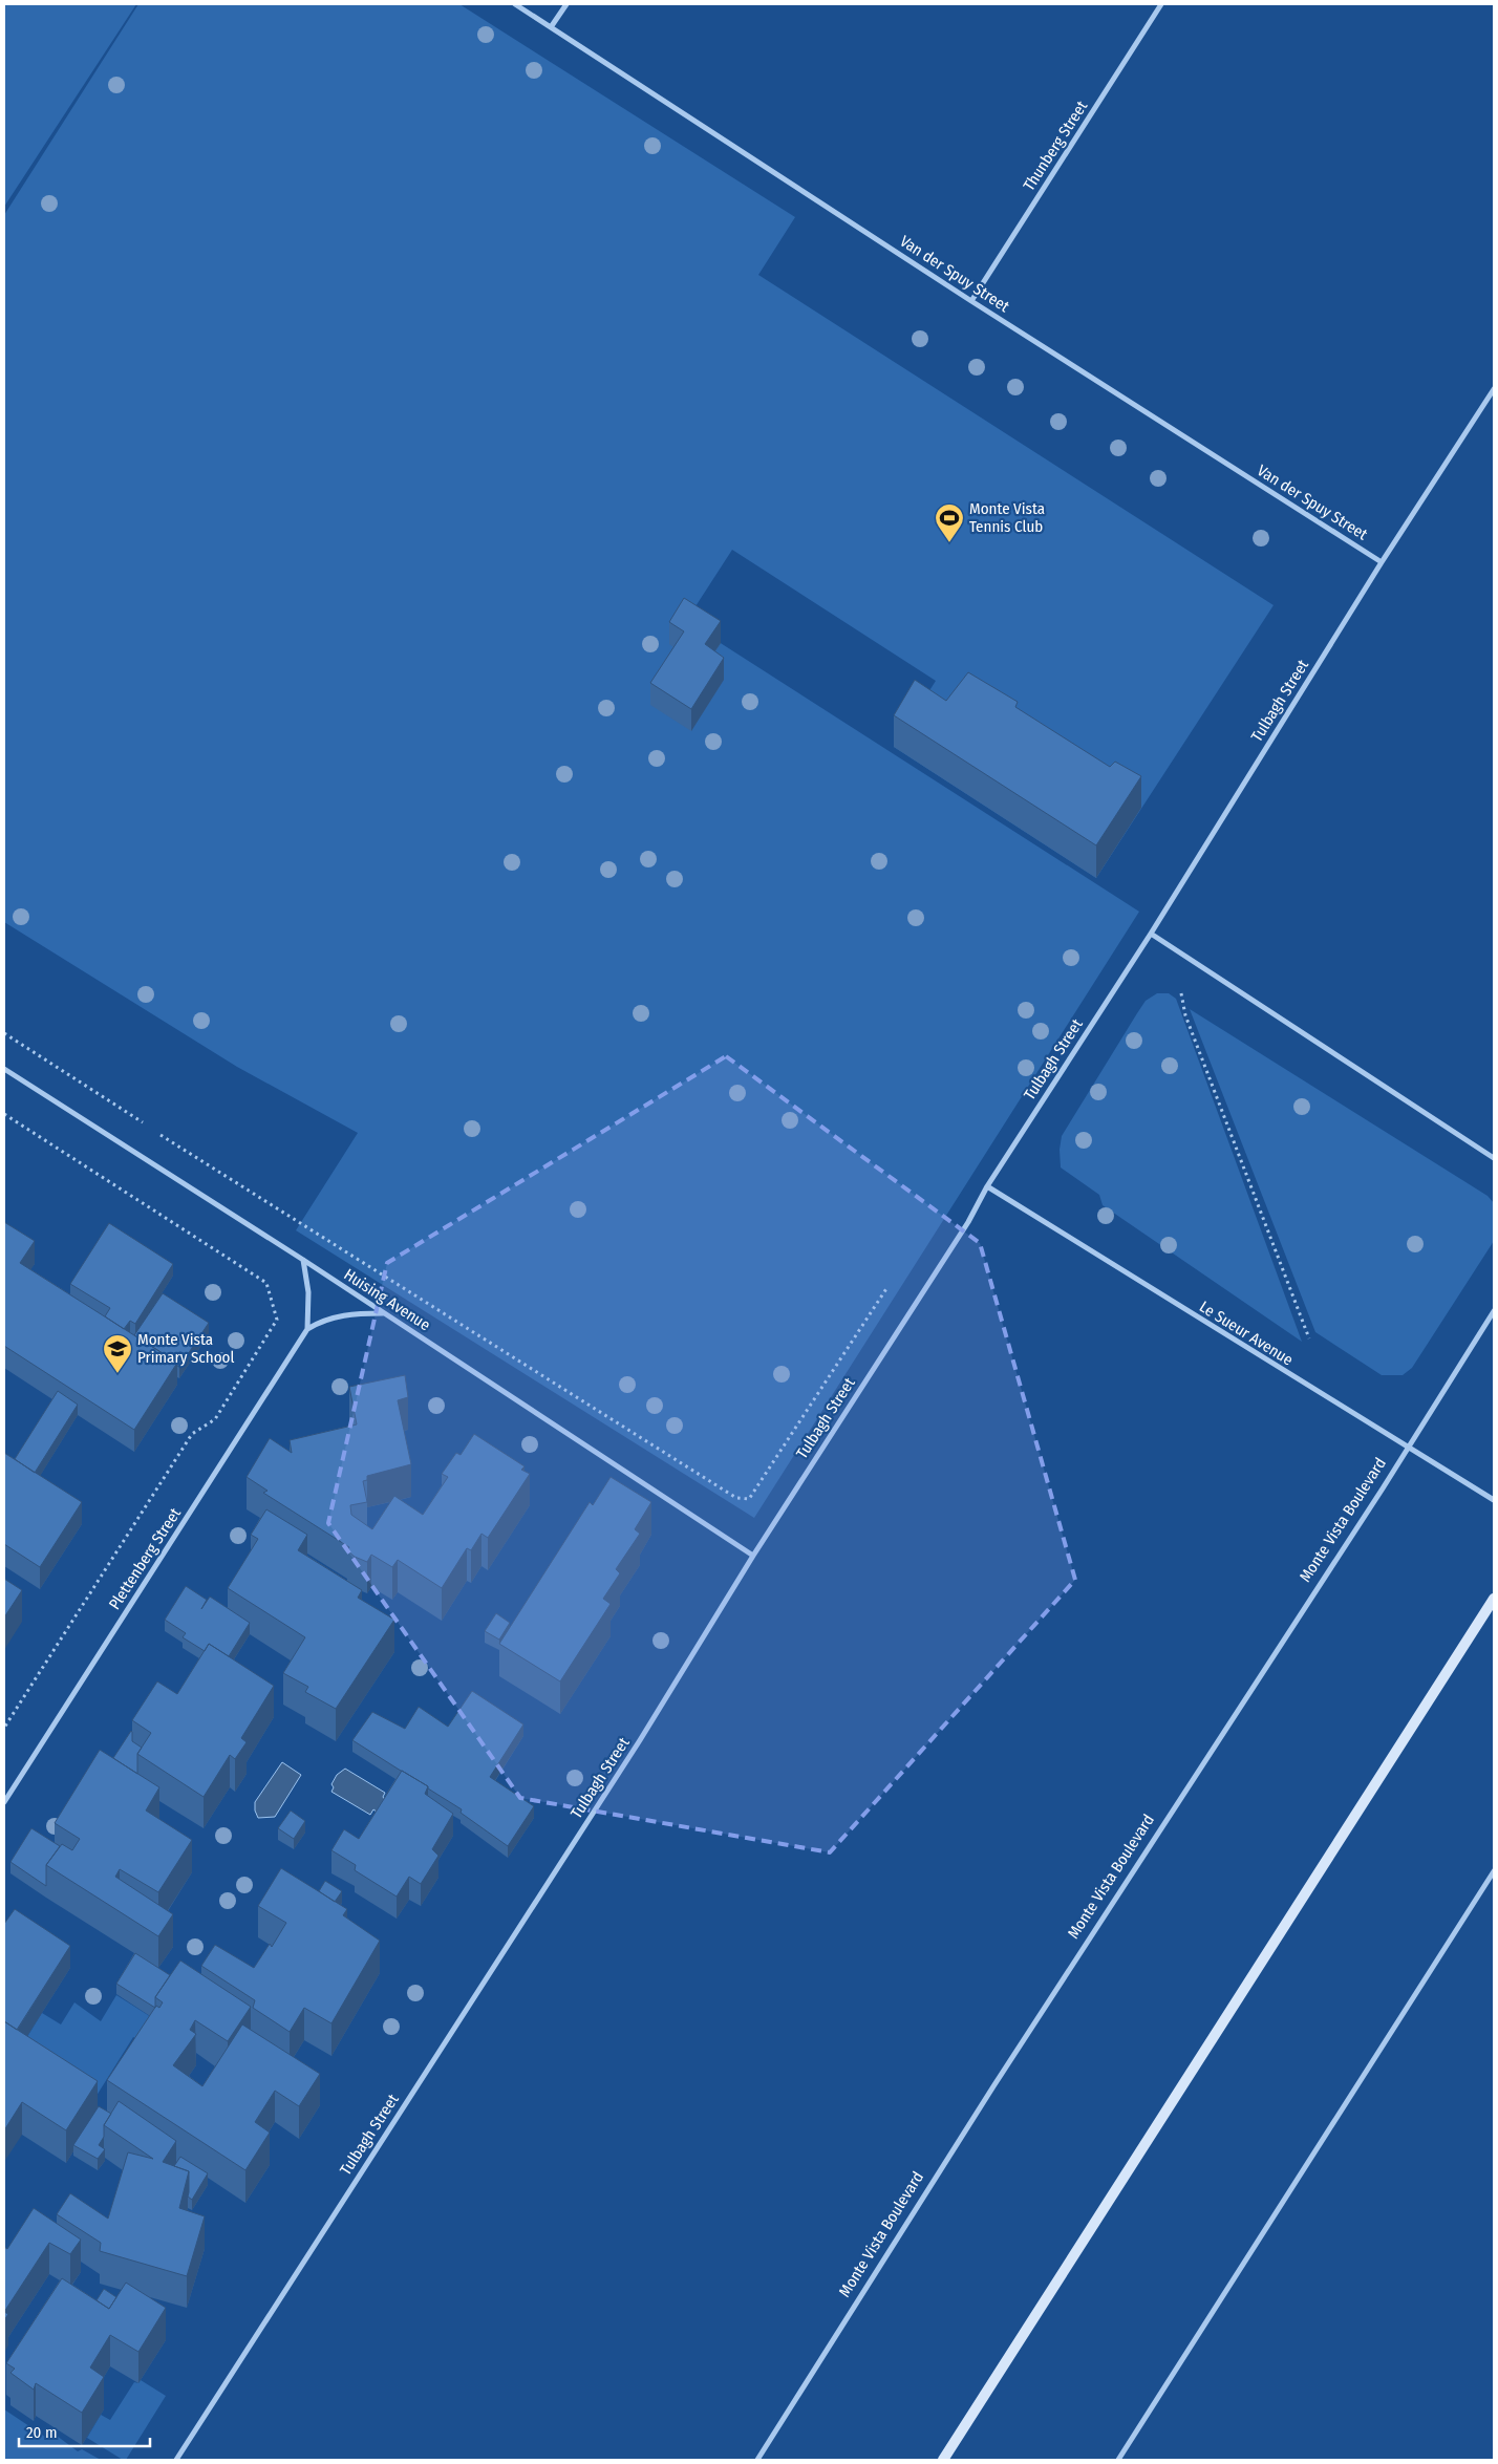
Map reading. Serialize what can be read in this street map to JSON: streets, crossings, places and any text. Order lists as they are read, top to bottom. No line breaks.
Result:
{"streets":{"street":["Thunberg Street","Van der Spuy Street","Tulbagh Street","Huising Avenue","Le Sueur Avenue","Monte Vista Boulevard","Plettenberg Street"]},"crossings":[["Thunberg Street","Van der Spuy Street"],["Van der Spuy Street","Tulbagh Street"],["Tulbagh Street","Huising Avenue"],["Tulbagh Street","Le Sueur Avenue"],["Le Sueur Avenue","Monte Vista Boulevard"]],"places":{"sports":["Monte Vista Tennis Club"],"school or university":["Monte Vista Primary School"]},"scale_bar":"20 m"}
